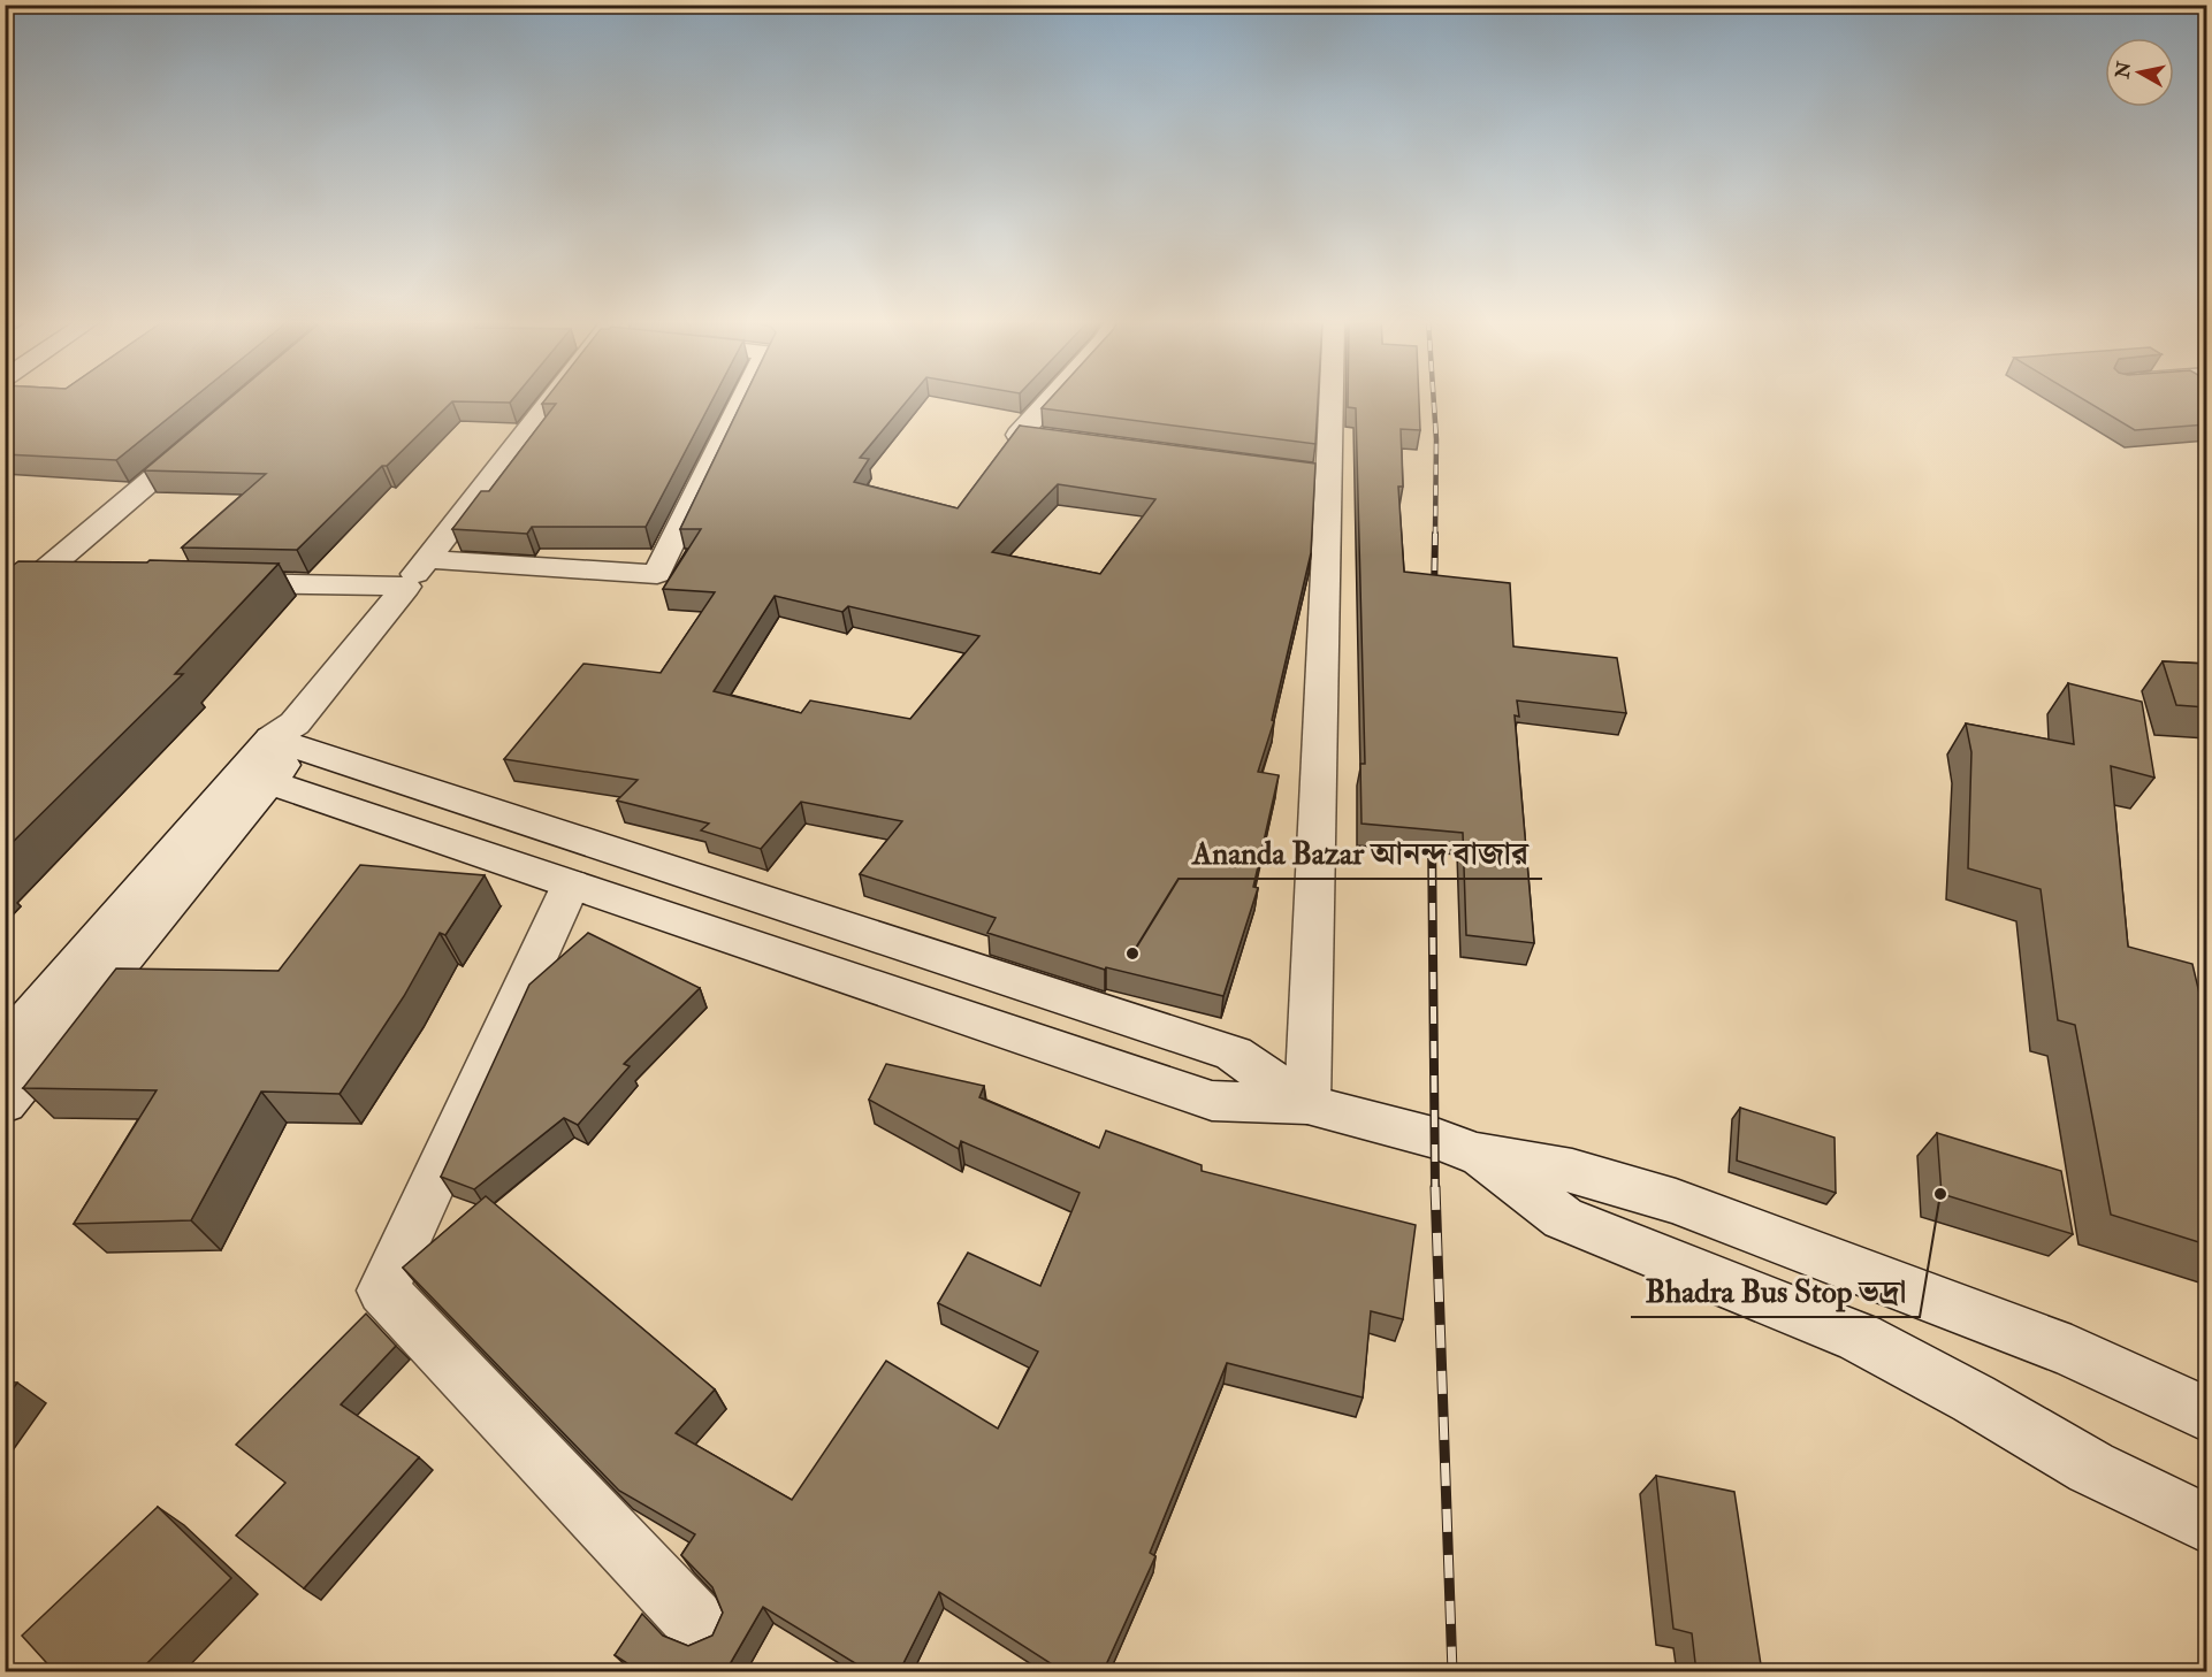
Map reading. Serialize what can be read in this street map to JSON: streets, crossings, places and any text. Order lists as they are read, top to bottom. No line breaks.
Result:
{"places":["Ananda Bazar আনন্দ বাজার","Bhadra Bus Stop ভদ্রা"],"north":"left"}
